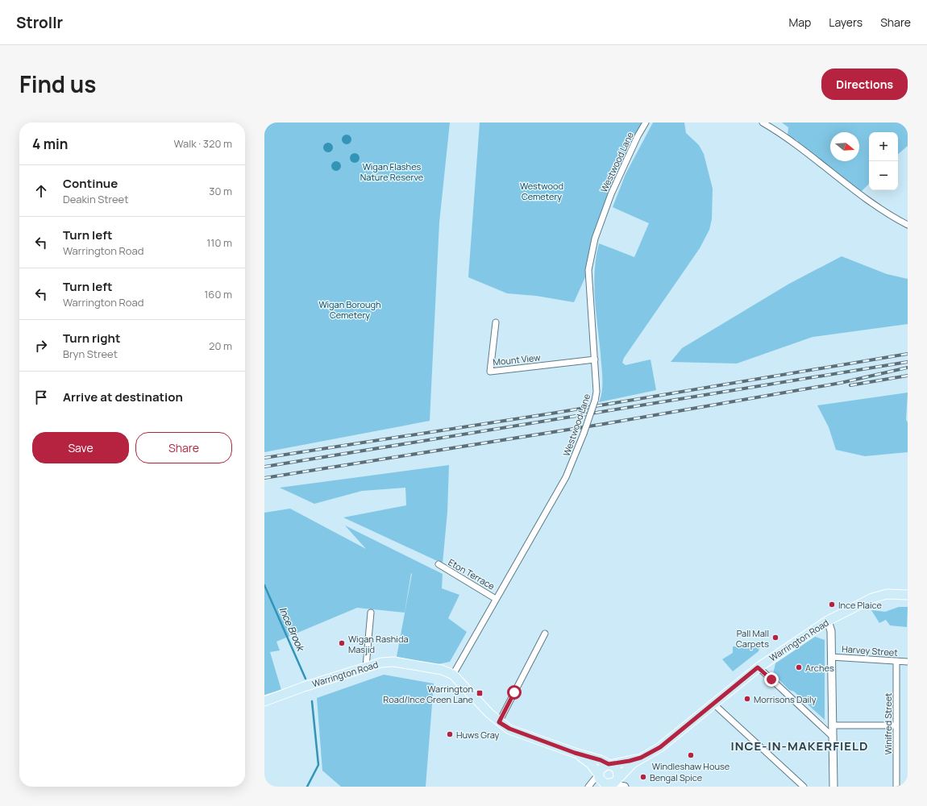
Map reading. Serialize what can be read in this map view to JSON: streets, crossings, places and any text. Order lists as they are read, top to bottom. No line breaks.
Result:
{"streets":{"main road":["Warrington Road"],"street":["Westwood Lane","Mount View","Eton Terrace","Harvey Street","Winifred Street"]},"crossings":[["Westwood Lane","Mount View"],["Westwood Lane","Eton Terrace"],["Westwood Lane","Warrington Road"],["Harvey Street","Winifred Street"]],"districts":["INCE-IN-MAKERFIELD"],"water":["Ince Brook"],"parks":["Wigan Flashes Nature Reserve","Westwood Cemetery","Wigan Borough Cemetery"],"places":{"other":["Ince Plaice","Pall Mall Carpets","Wigan Rashida Masjid","Arches","Morrisons Daily","Huws Gray","Windleshaw House","Bengal Spice"],"transit":["Warrington Road/Ince Green Lane"]},"north":"right","page":{"header":"Strollr","nav":["Map","Layers","Share"],"title":"Find us","buttons":["Directions",["Save","Share"]],"heading":["4 min","Walk · 320 m"],"map_buttons":["+","−"],"list":[["Continue","Deakin Street","30 m"],["Turn left","Warrington Road","110 m"],["Turn left","Warrington Road","160 m"],["Turn right","Bryn Street","20 m"],"Arrive at destination"]}}
